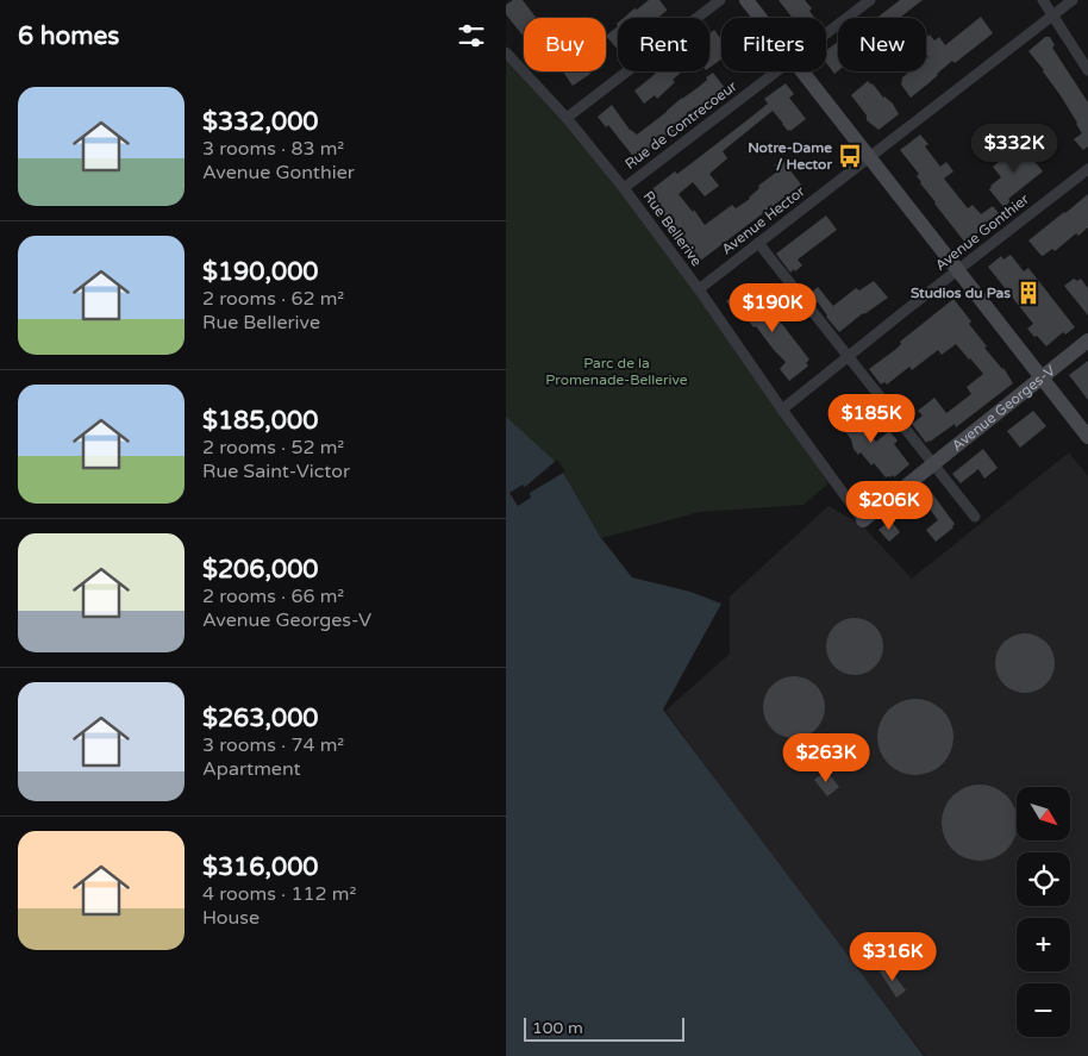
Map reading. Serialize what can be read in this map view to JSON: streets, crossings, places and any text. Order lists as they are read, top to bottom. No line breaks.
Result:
{"streets":{"main road":["Avenue Georges-V"],"street":["Rue de Contrecoeur","Avenue Hector","Rue Bellerive","Avenue Gonthier"]},"crossings":[["Rue de Contrecoeur","Rue Bellerive"],["Avenue Hector","Rue Bellerive"],["Rue Bellerive","Avenue Gonthier"],["Rue Bellerive","Avenue Georges-V"]],"parks":["Parc de la Promenade-Bellerive"],"places":{"bus stop":["Notre-Dame / Hector"],"building":["Studios du Pas"]},"scale_bar":"100 m","north":"bottom right","page":{"heading":"6 homes","chip":["Buy","Rent","Filters","New"],"list":[{"name":"$332,000","note":"3 rooms · 83 m² · Avenue Gonthier"},{"name":"$190,000","note":"2 rooms · 62 m² · Rue Bellerive"},{"name":"$185,000","note":"2 rooms · 52 m² · Rue Saint-Victor"},{"name":"$206,000","note":"2 rooms · 66 m² · Avenue Georges-V"},{"name":"$263,000","note":"3 rooms · 74 m² · Apartment"},{"name":"$316,000","note":"4 rooms · 112 m² · House"}],"price":["$332K","$190K","$185K","$206K","$263K","$316K"],"map_buttons":["+","−"],"scale":"100 m"}}
